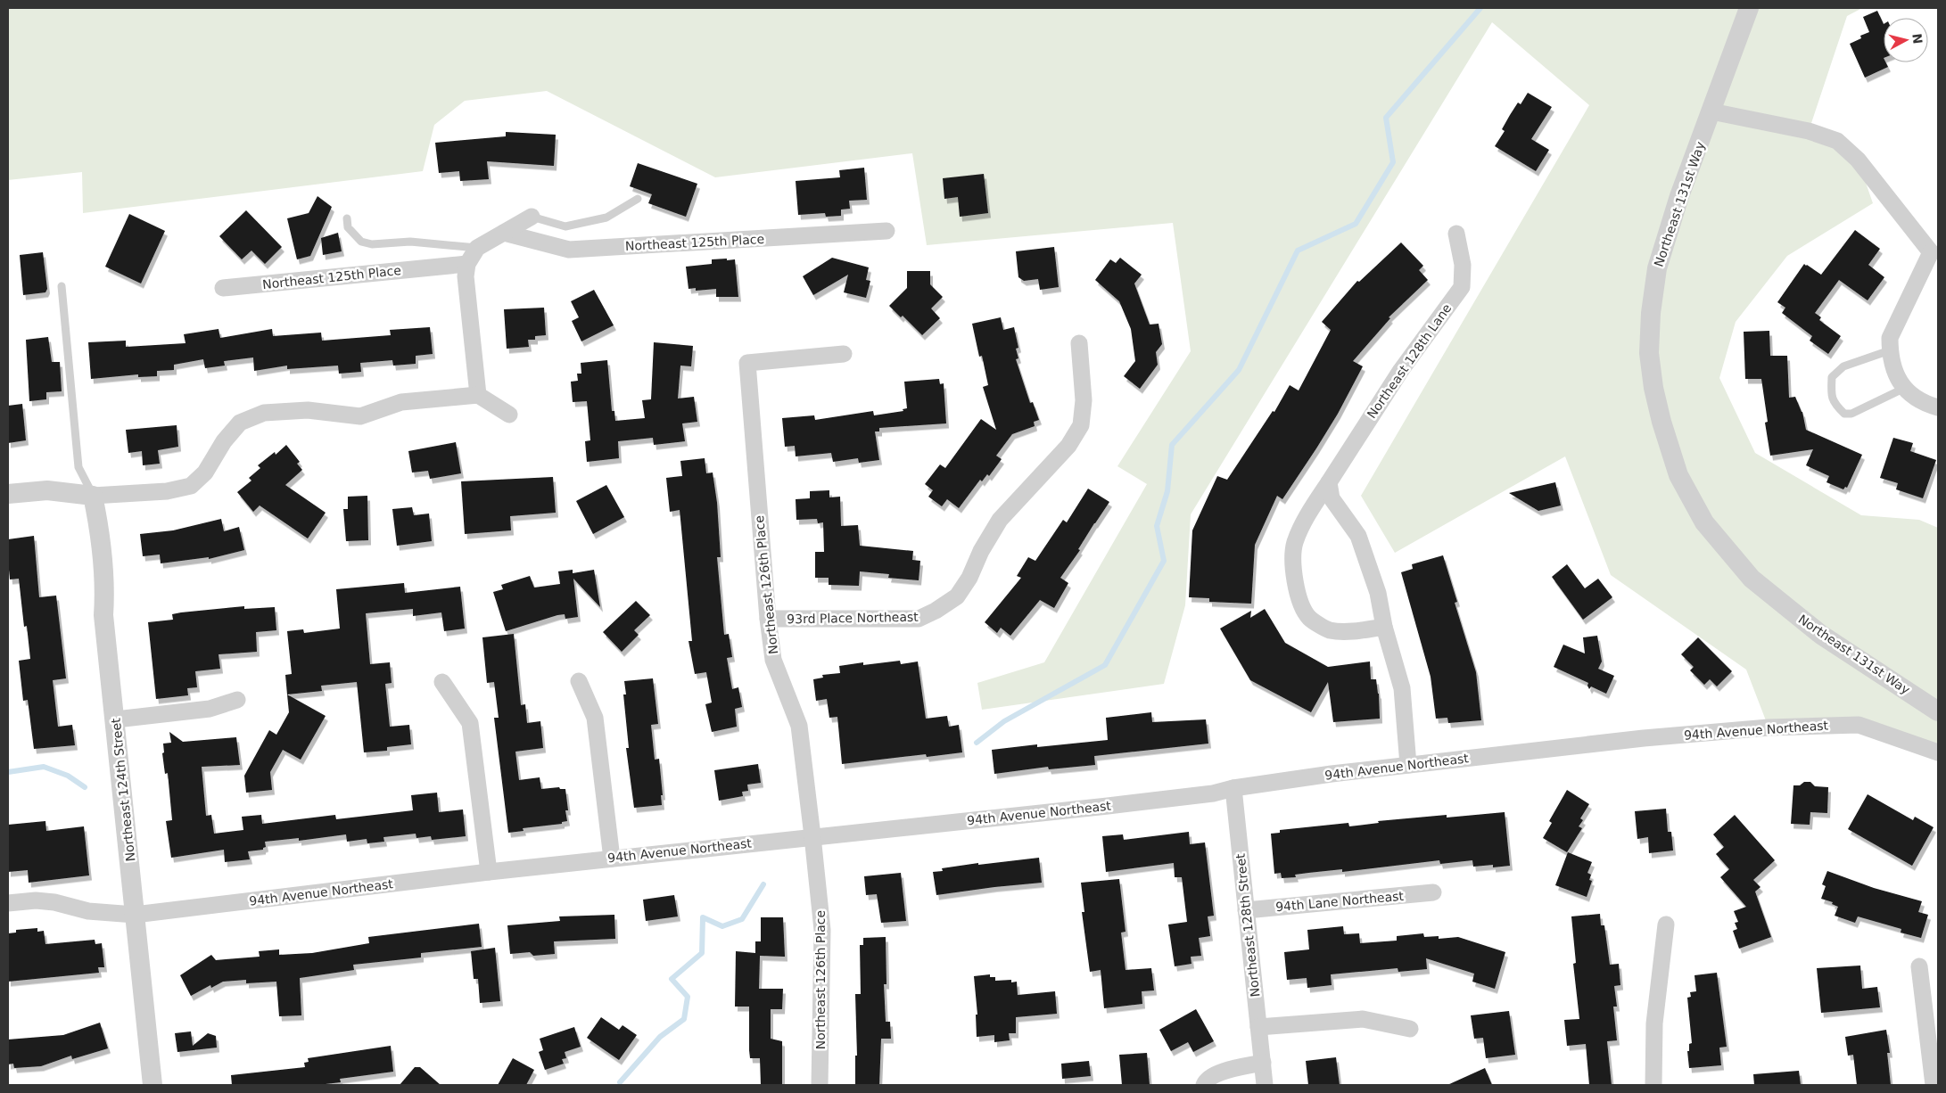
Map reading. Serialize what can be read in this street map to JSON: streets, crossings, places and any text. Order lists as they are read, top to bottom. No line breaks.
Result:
{"streets":{"street":["Northeast 131st Way","Northeast 125th Place","Northeast 128th Lane","Northeast 126th Place","93rd Place Northeast","94th Avenue Northeast","Northeast 124th Street","94th Lane Northeast","Northeast 128th Street"]},"crossings":[["Northeast 126th Place","93rd Place Northeast"],["Northeast 126th Place","94th Avenue Northeast"],["94th Avenue Northeast","Northeast 124th Street"],["94th Avenue Northeast","Northeast 128th Street"],["94th Lane Northeast","Northeast 128th Street"]],"north":"right"}
